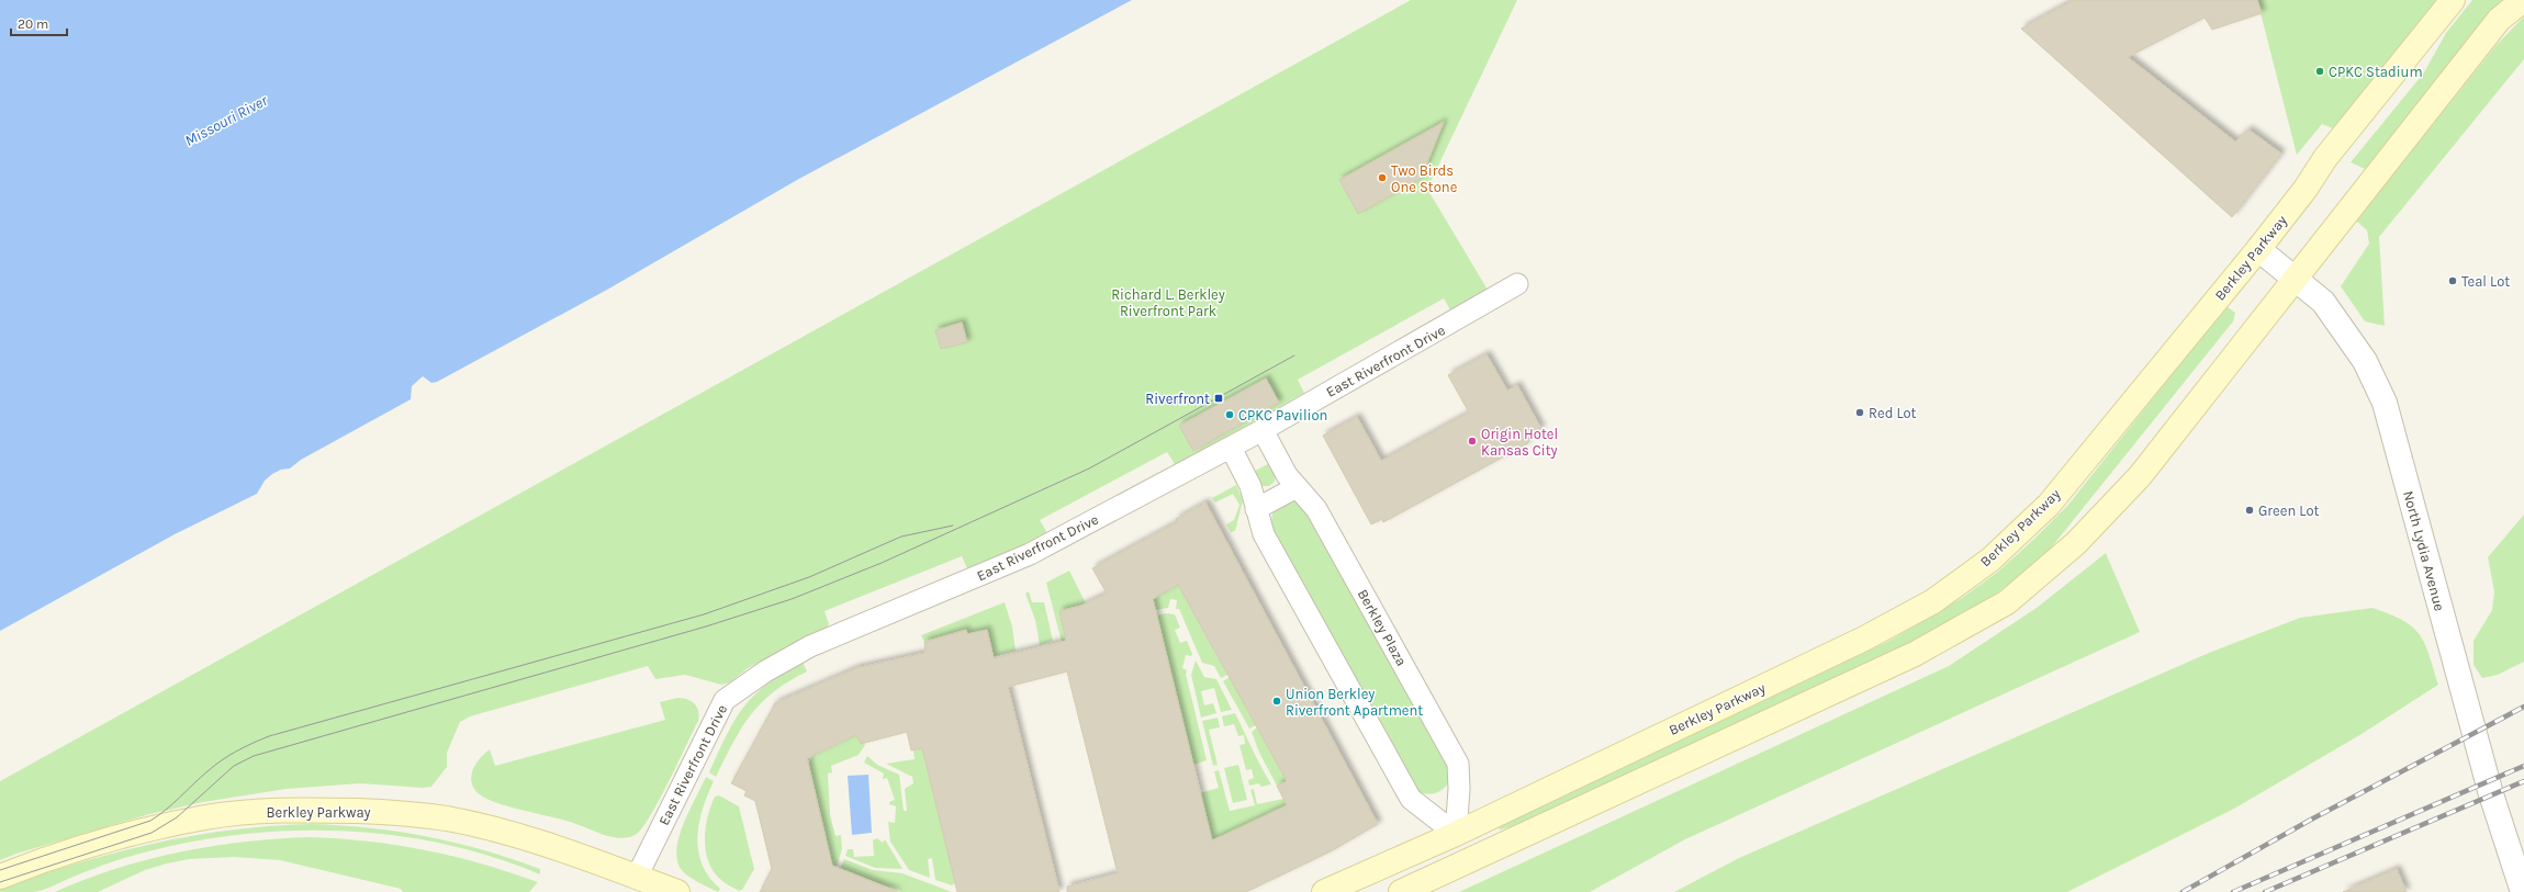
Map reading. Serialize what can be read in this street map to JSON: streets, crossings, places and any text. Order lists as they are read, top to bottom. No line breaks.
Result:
{"streets":{"main road":["Berkley Parkway"],"street":["East Riverfront Drive","North Lydia Avenue","Berkley Plaza"]},"crossings":[["Berkley Parkway","East Riverfront Drive"],["Berkley Parkway","North Lydia Avenue"],["Berkley Parkway","Berkley Plaza"],["East Riverfront Drive","Berkley Plaza"]],"water":["Missouri River"],"parks":["Richard L. Berkley Riverfront Park"],"places":{"other":["CPKC Stadium","Two Birds One Stone","Teal Lot","Red Lot","CPKC Pavilion","Origin Hotel Kansas City","Green Lot","Union Berkley Riverfront Apartment"],"transit":["Riverfront"]},"scale_bar":"20 m"}
